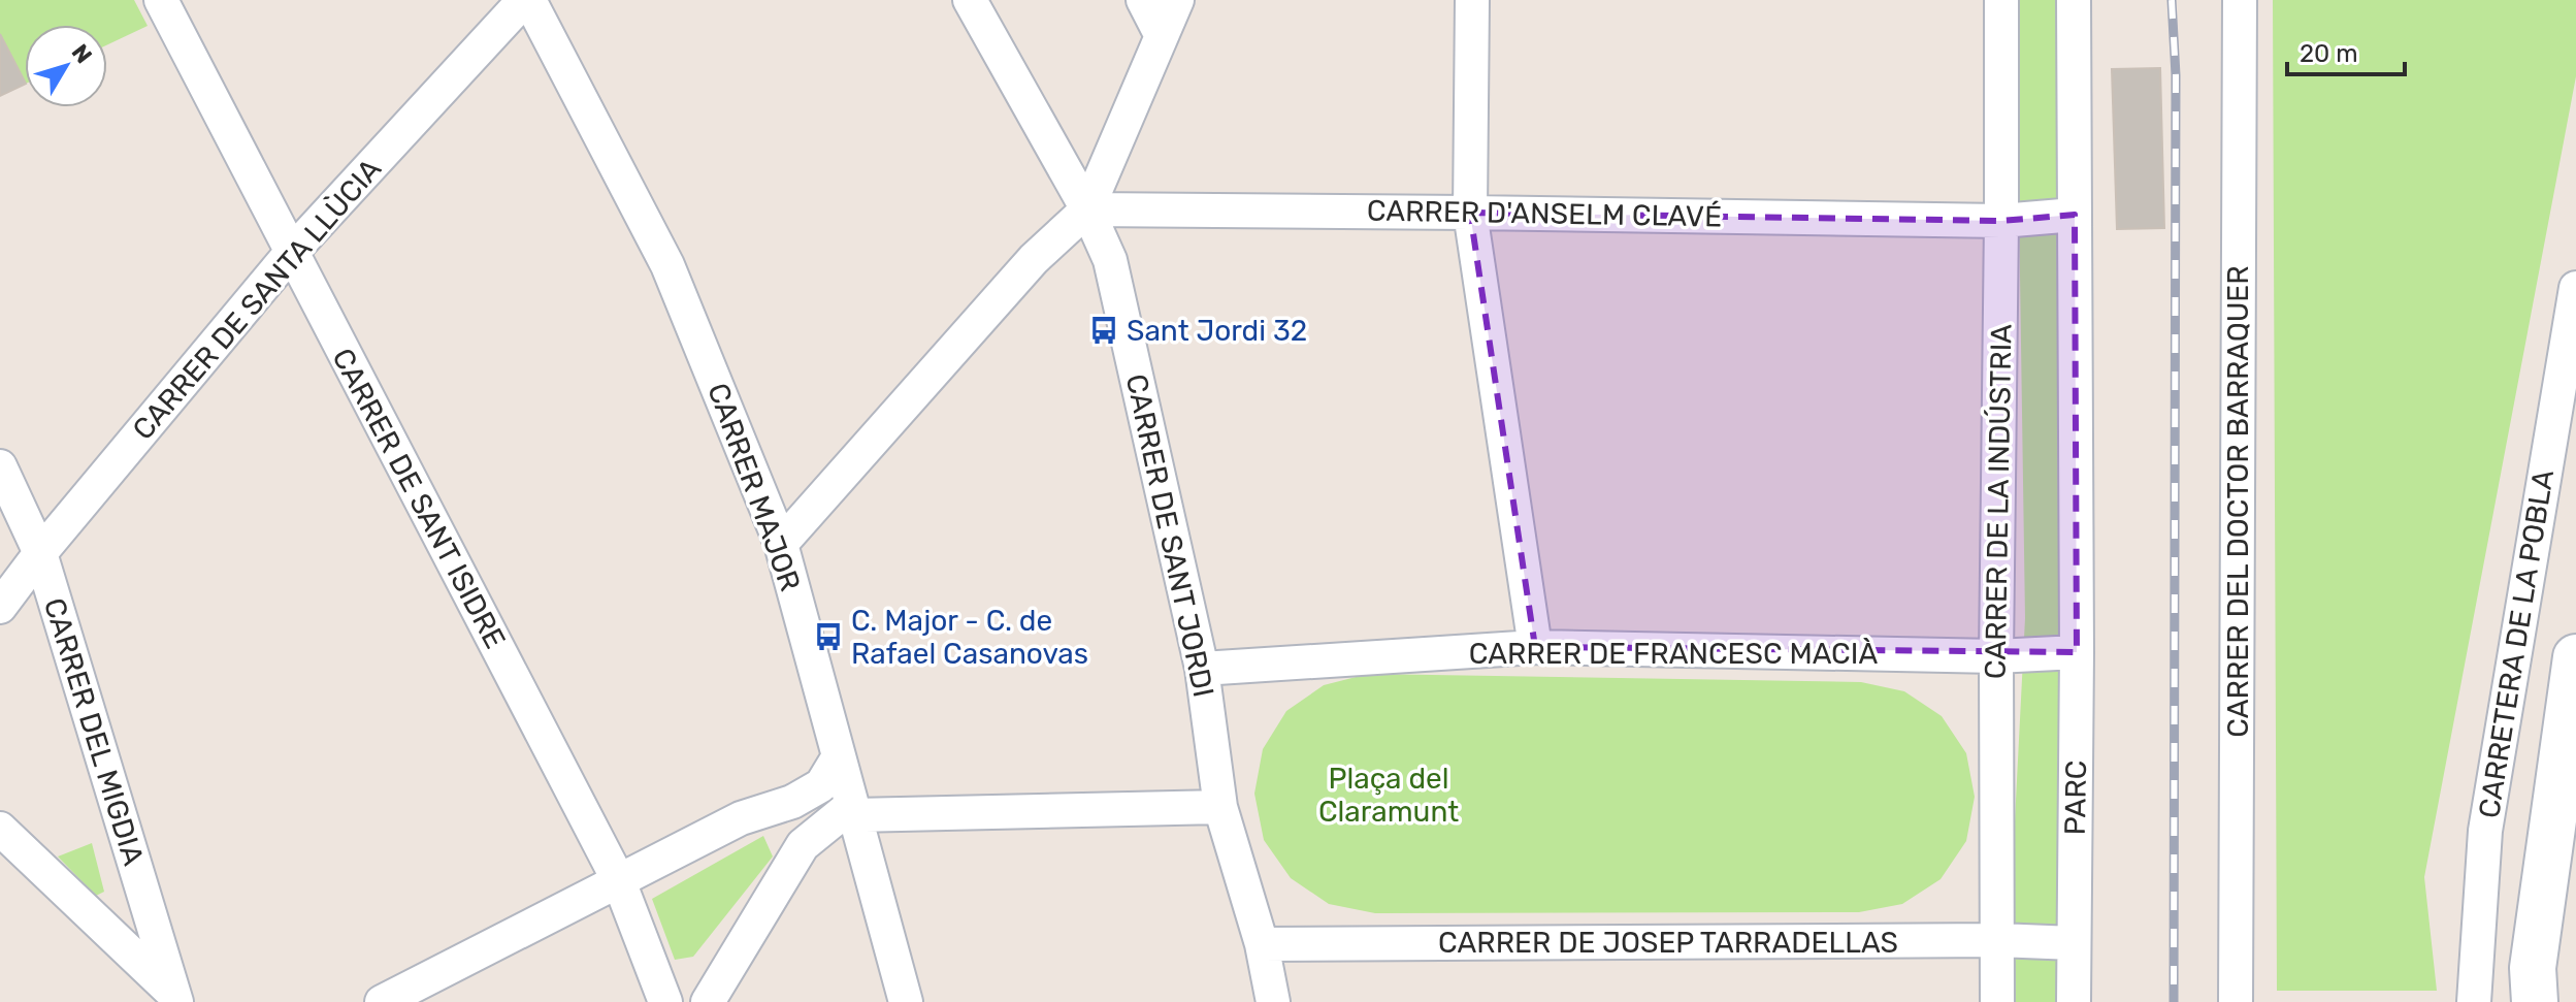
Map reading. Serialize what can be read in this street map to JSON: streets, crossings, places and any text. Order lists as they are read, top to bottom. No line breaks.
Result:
{"streets":{"street":["CARRER D'ANSELM CLAVÉ","CARRER DE SANTA LLÙCIA","CARRER MAJOR","CARRER DE SANT ISIDRE","CARRER DE LA INDÚSTRIA","CARRER DEL DOCTOR BARRAQUER","CARRER DE SANT JORDI","CARRETERA DE LA POBLA","CARRER DE FRANCESC MACIÀ","CARRER DEL MIGDIA","PARC","CARRER DE JOSEP TARRADELLAS"]},"crossings":[["CARRER D'ANSELM CLAVÉ","CARRER DE LA INDÚSTRIA"],["CARRER D'ANSELM CLAVÉ","CARRER DE SANT JORDI"],["CARRER DE SANTA LLÙCIA","CARRER MAJOR"],["CARRER DE SANTA LLÙCIA","CARRER DE SANT ISIDRE"],["CARRER DE SANTA LLÙCIA","CARRER DEL MIGDIA"],["CARRER DE LA INDÚSTRIA","CARRER DE FRANCESC MACIÀ"],["CARRER DE LA INDÚSTRIA","CARRER DE JOSEP TARRADELLAS"],["CARRER DE SANT JORDI","CARRER DE FRANCESC MACIÀ"],["CARRER DE SANT JORDI","CARRER DE JOSEP TARRADELLAS"],["CARRER DE FRANCESC MACIÀ","PARC"],["PARC","CARRER DE JOSEP TARRADELLAS"]],"parks":["Plaça del Claramunt"],"places":{"bus stop":["Sant Jordi 32","C. Major - C. de Rafael Casanovas"]},"scale_bar":"20 m","north":"top right"}
